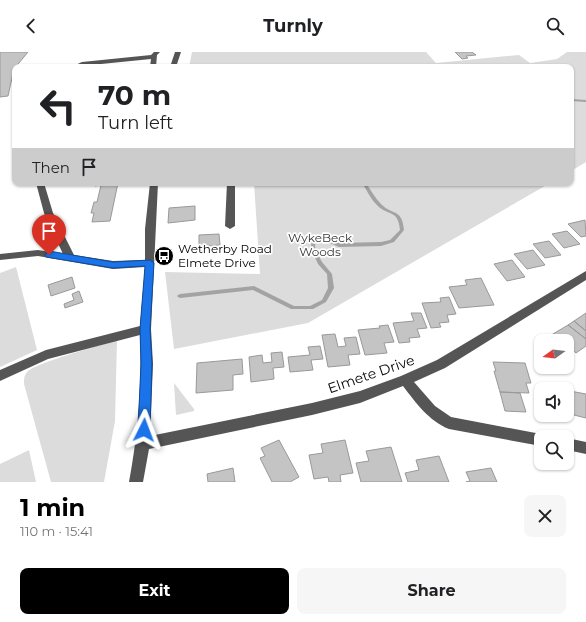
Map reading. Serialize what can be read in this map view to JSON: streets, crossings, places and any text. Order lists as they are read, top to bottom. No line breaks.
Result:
{"streets":{"street":["Elmete Drive"]},"parks":["WykeBeck Woods"],"places":{"bus stop":["Wetherby Road Elmete Drive"]},"north":"left","page":{"header":"Turnly","turn":["70 m","Turn left"],"then":"Then","heading":["1 min","110 m · 15:41"],"buttons":["Exit","Share"]}}
